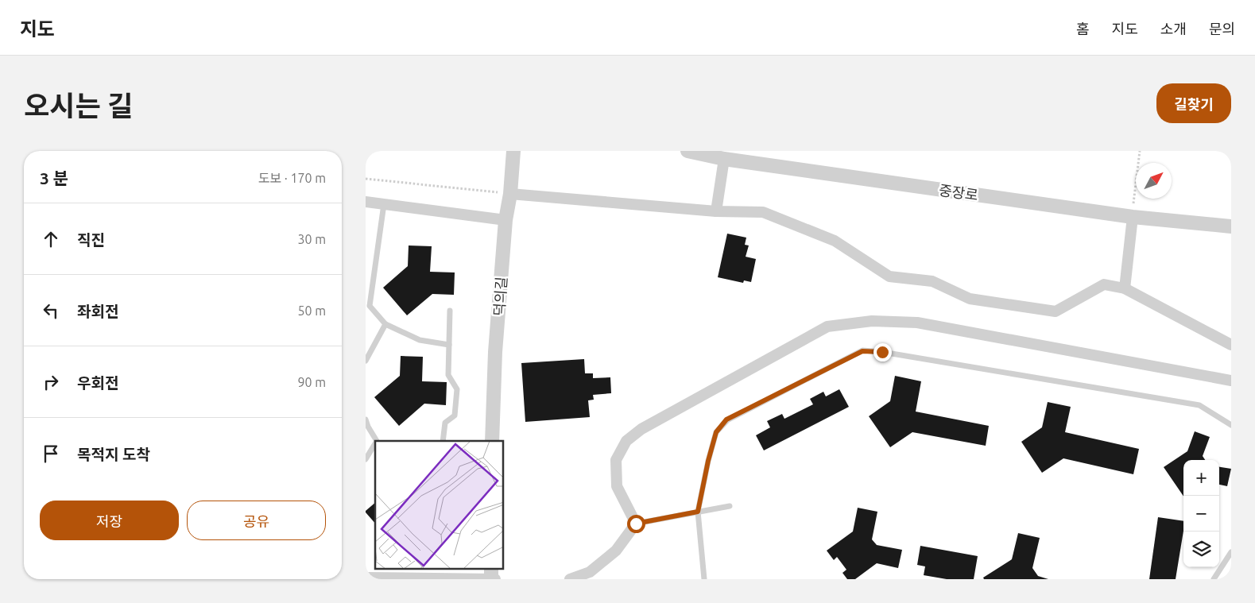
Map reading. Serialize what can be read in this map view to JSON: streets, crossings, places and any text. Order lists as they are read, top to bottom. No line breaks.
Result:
{"streets":{"street":["중장로","덕의길"]},"north":"top right","page":{"header":"지도","nav":["홈","지도","소개","문의"],"title":"오시는 길","buttons":["길찾기",["저장","공유"]],"heading":["3 분","도보 · 170 m"],"list":[["직진","30 m"],["좌회전","50 m"],["우회전","90 m"],"목적지 도착"],"map_buttons":["+","−"]}}
